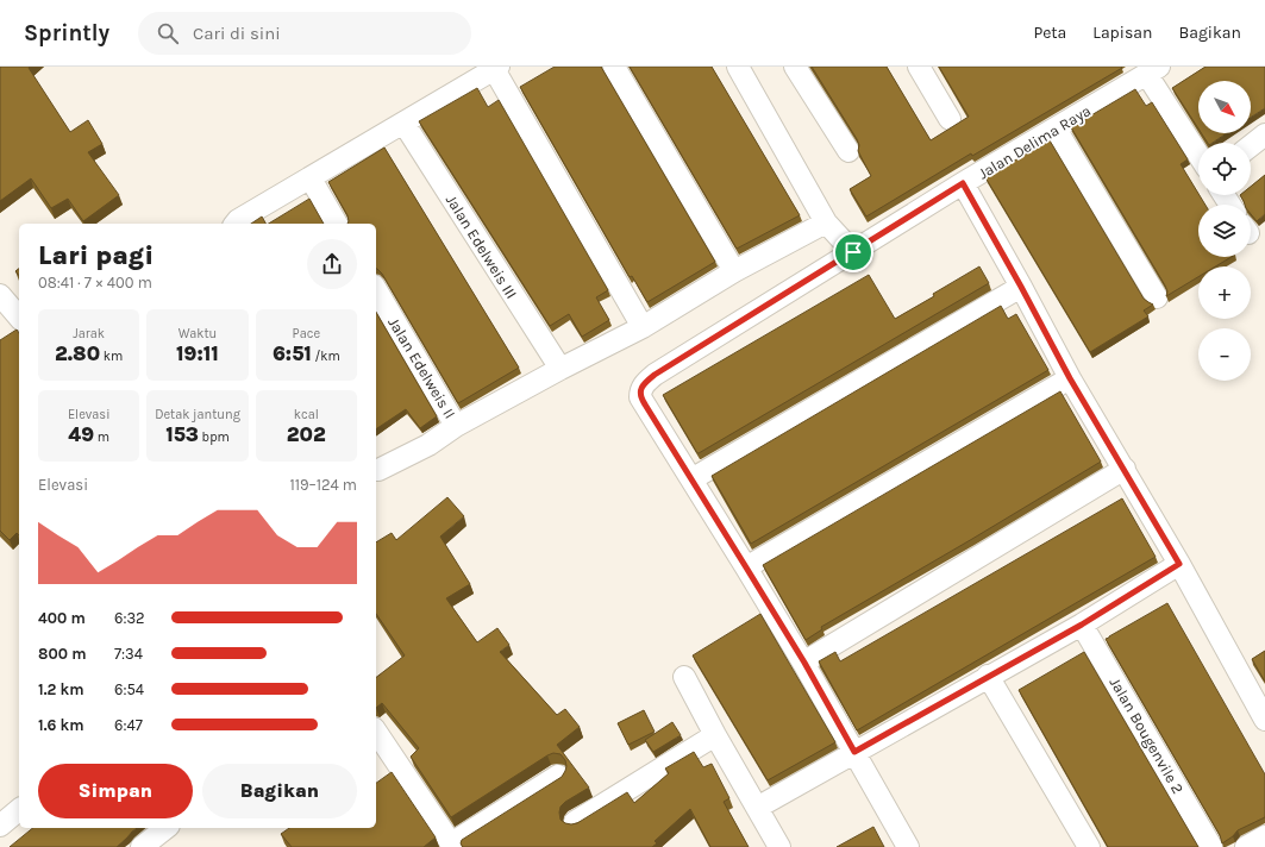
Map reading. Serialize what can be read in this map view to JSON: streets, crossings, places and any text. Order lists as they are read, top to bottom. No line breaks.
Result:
{"streets":{"street":["Jalan Delima Raya","Jalan Edelweis III","Jalan Edelweis II","Jalan Bougenvile 2"]},"north":"bottom right","page":{"header":"Sprintly","search":"Cari di sini","nav":["Peta","Lapisan","Bagikan"],"map_buttons":["+","−"],"heading":["Lari pagi","08:41 · 7 × 400 m"],"stats":[["Jarak","2.80 km"],["Waktu","19:11"],["Pace","6:51 /km"],["Elevasi","49 m"],["Detak jantung","153 bpm"],["kcal","202"]],"chart":["Elevasi","119–124 m"],"list":[{"name":"400 m","note":"6:32"},{"name":"800 m","note":"7:34"},{"name":"1.2 km","note":"6:54"},{"name":"1.6 km","note":"6:47"}],"buttons":["Simpan","Bagikan"]}}
